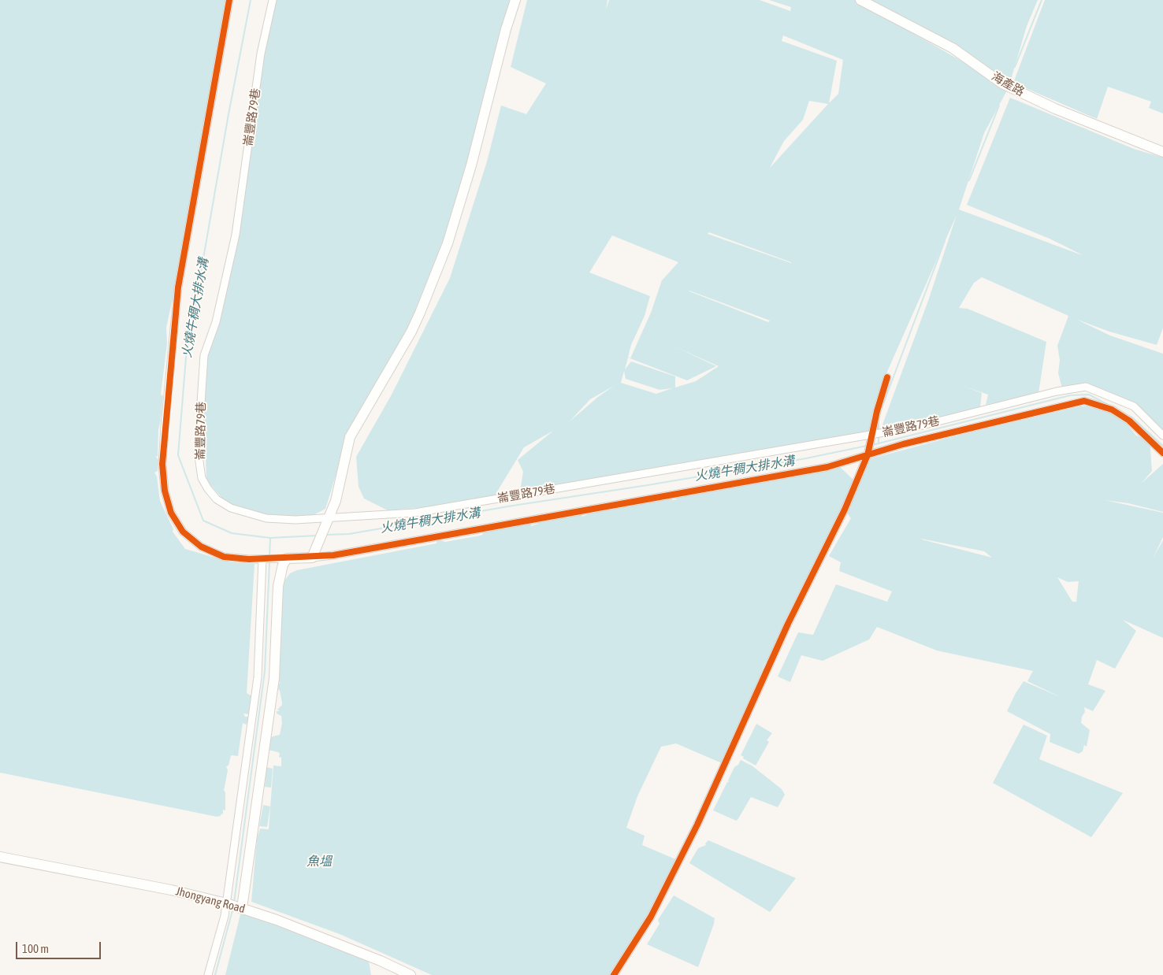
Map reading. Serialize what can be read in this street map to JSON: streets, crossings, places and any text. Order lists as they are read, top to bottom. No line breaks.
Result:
{"streets":{"street":["海產路","崙豐路79巷","Jhongyang Road"]},"water":["火燒牛稠大排水溝","魚塭"],"scale_bar":"100 m"}
